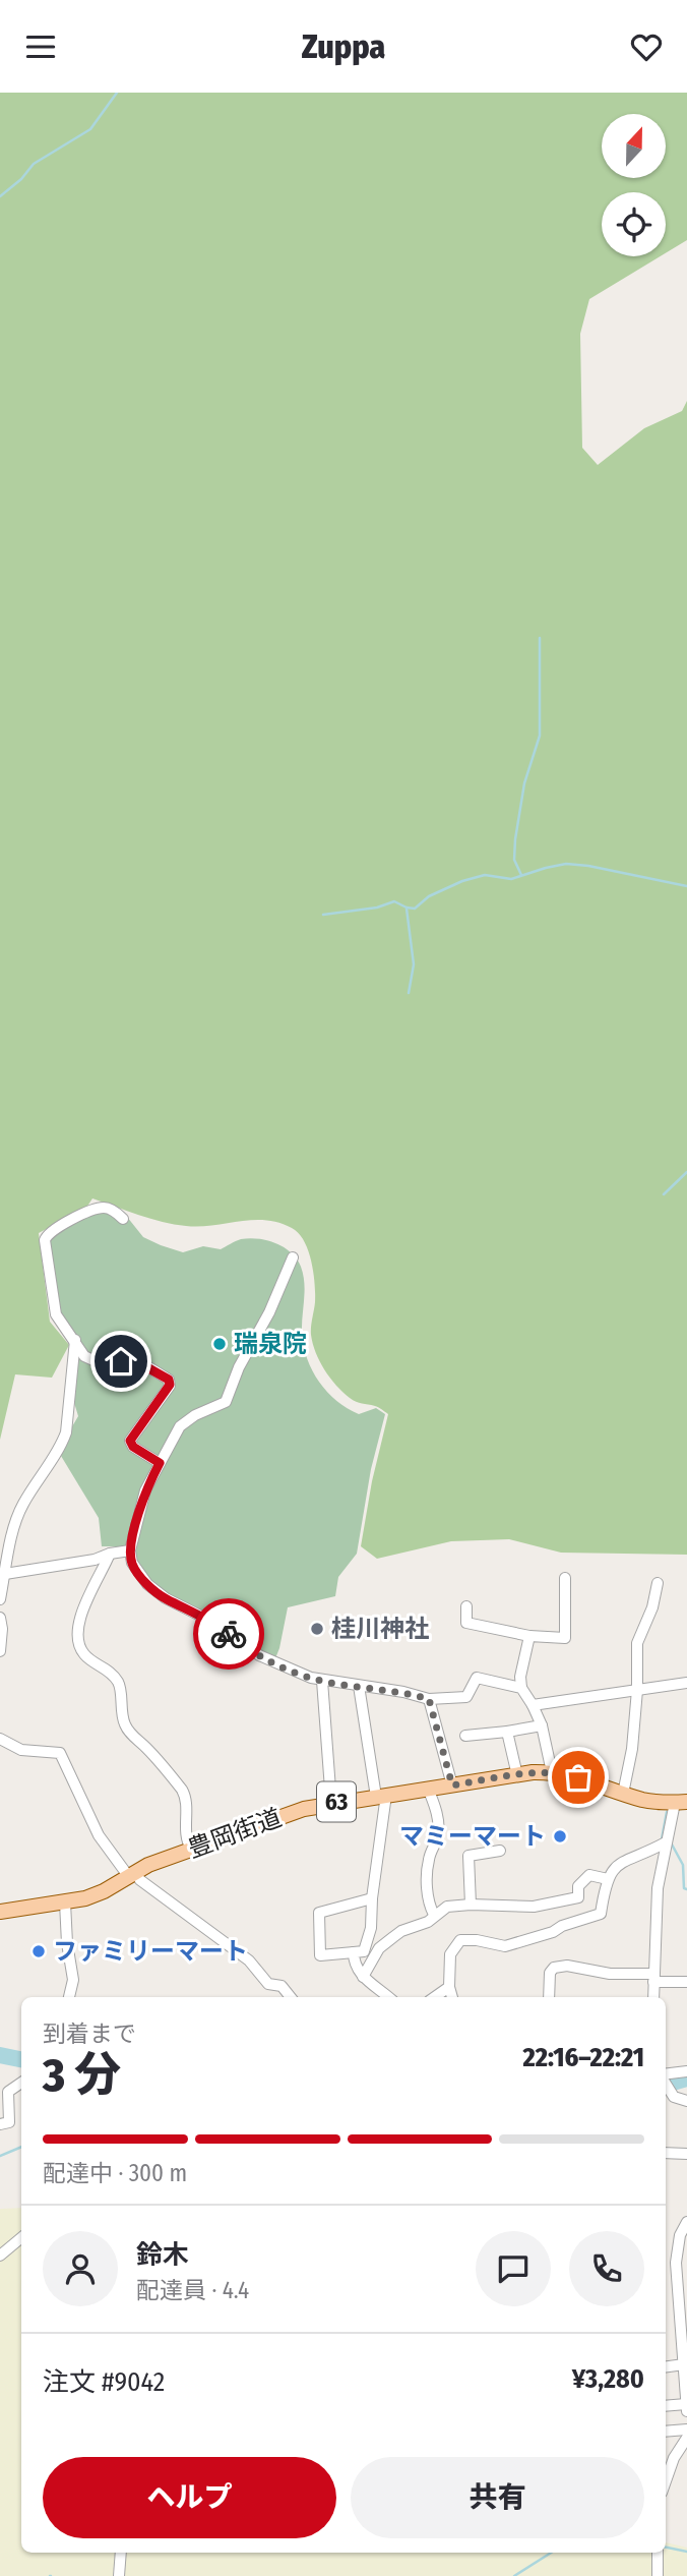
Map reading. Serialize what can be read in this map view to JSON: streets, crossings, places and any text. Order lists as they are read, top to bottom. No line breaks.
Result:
{"streets":{"main road":["63","豊岡街道"]},"places":["瑞泉院","桂川神社","マミーマート","ファミリーマート"],"north":"top","page":{"header":"Zuppa","heading":["3 分","到着まで","22:16–22:21"],"panel":["鈴木","配達員 · 4.4","注文 #9042","¥3,280"],"bar":"配達中 · 300 m","buttons":["ヘルプ","共有"]}}
